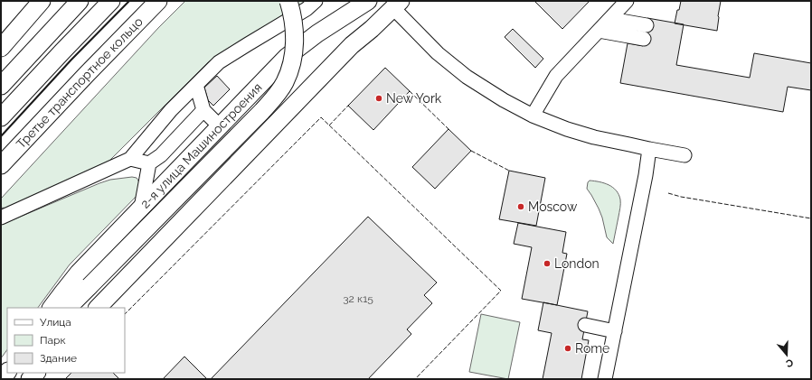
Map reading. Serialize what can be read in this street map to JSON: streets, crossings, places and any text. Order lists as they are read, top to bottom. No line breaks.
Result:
{"streets":{"main road":["Третье транспортное кольцо","2-я улица Машиностроения"]},"places":["New York","Moscow","London","Rome"],"house_numbers":["32 к15"],"legend":["Улица","Парк","Здание"],"north":"bottom"}
